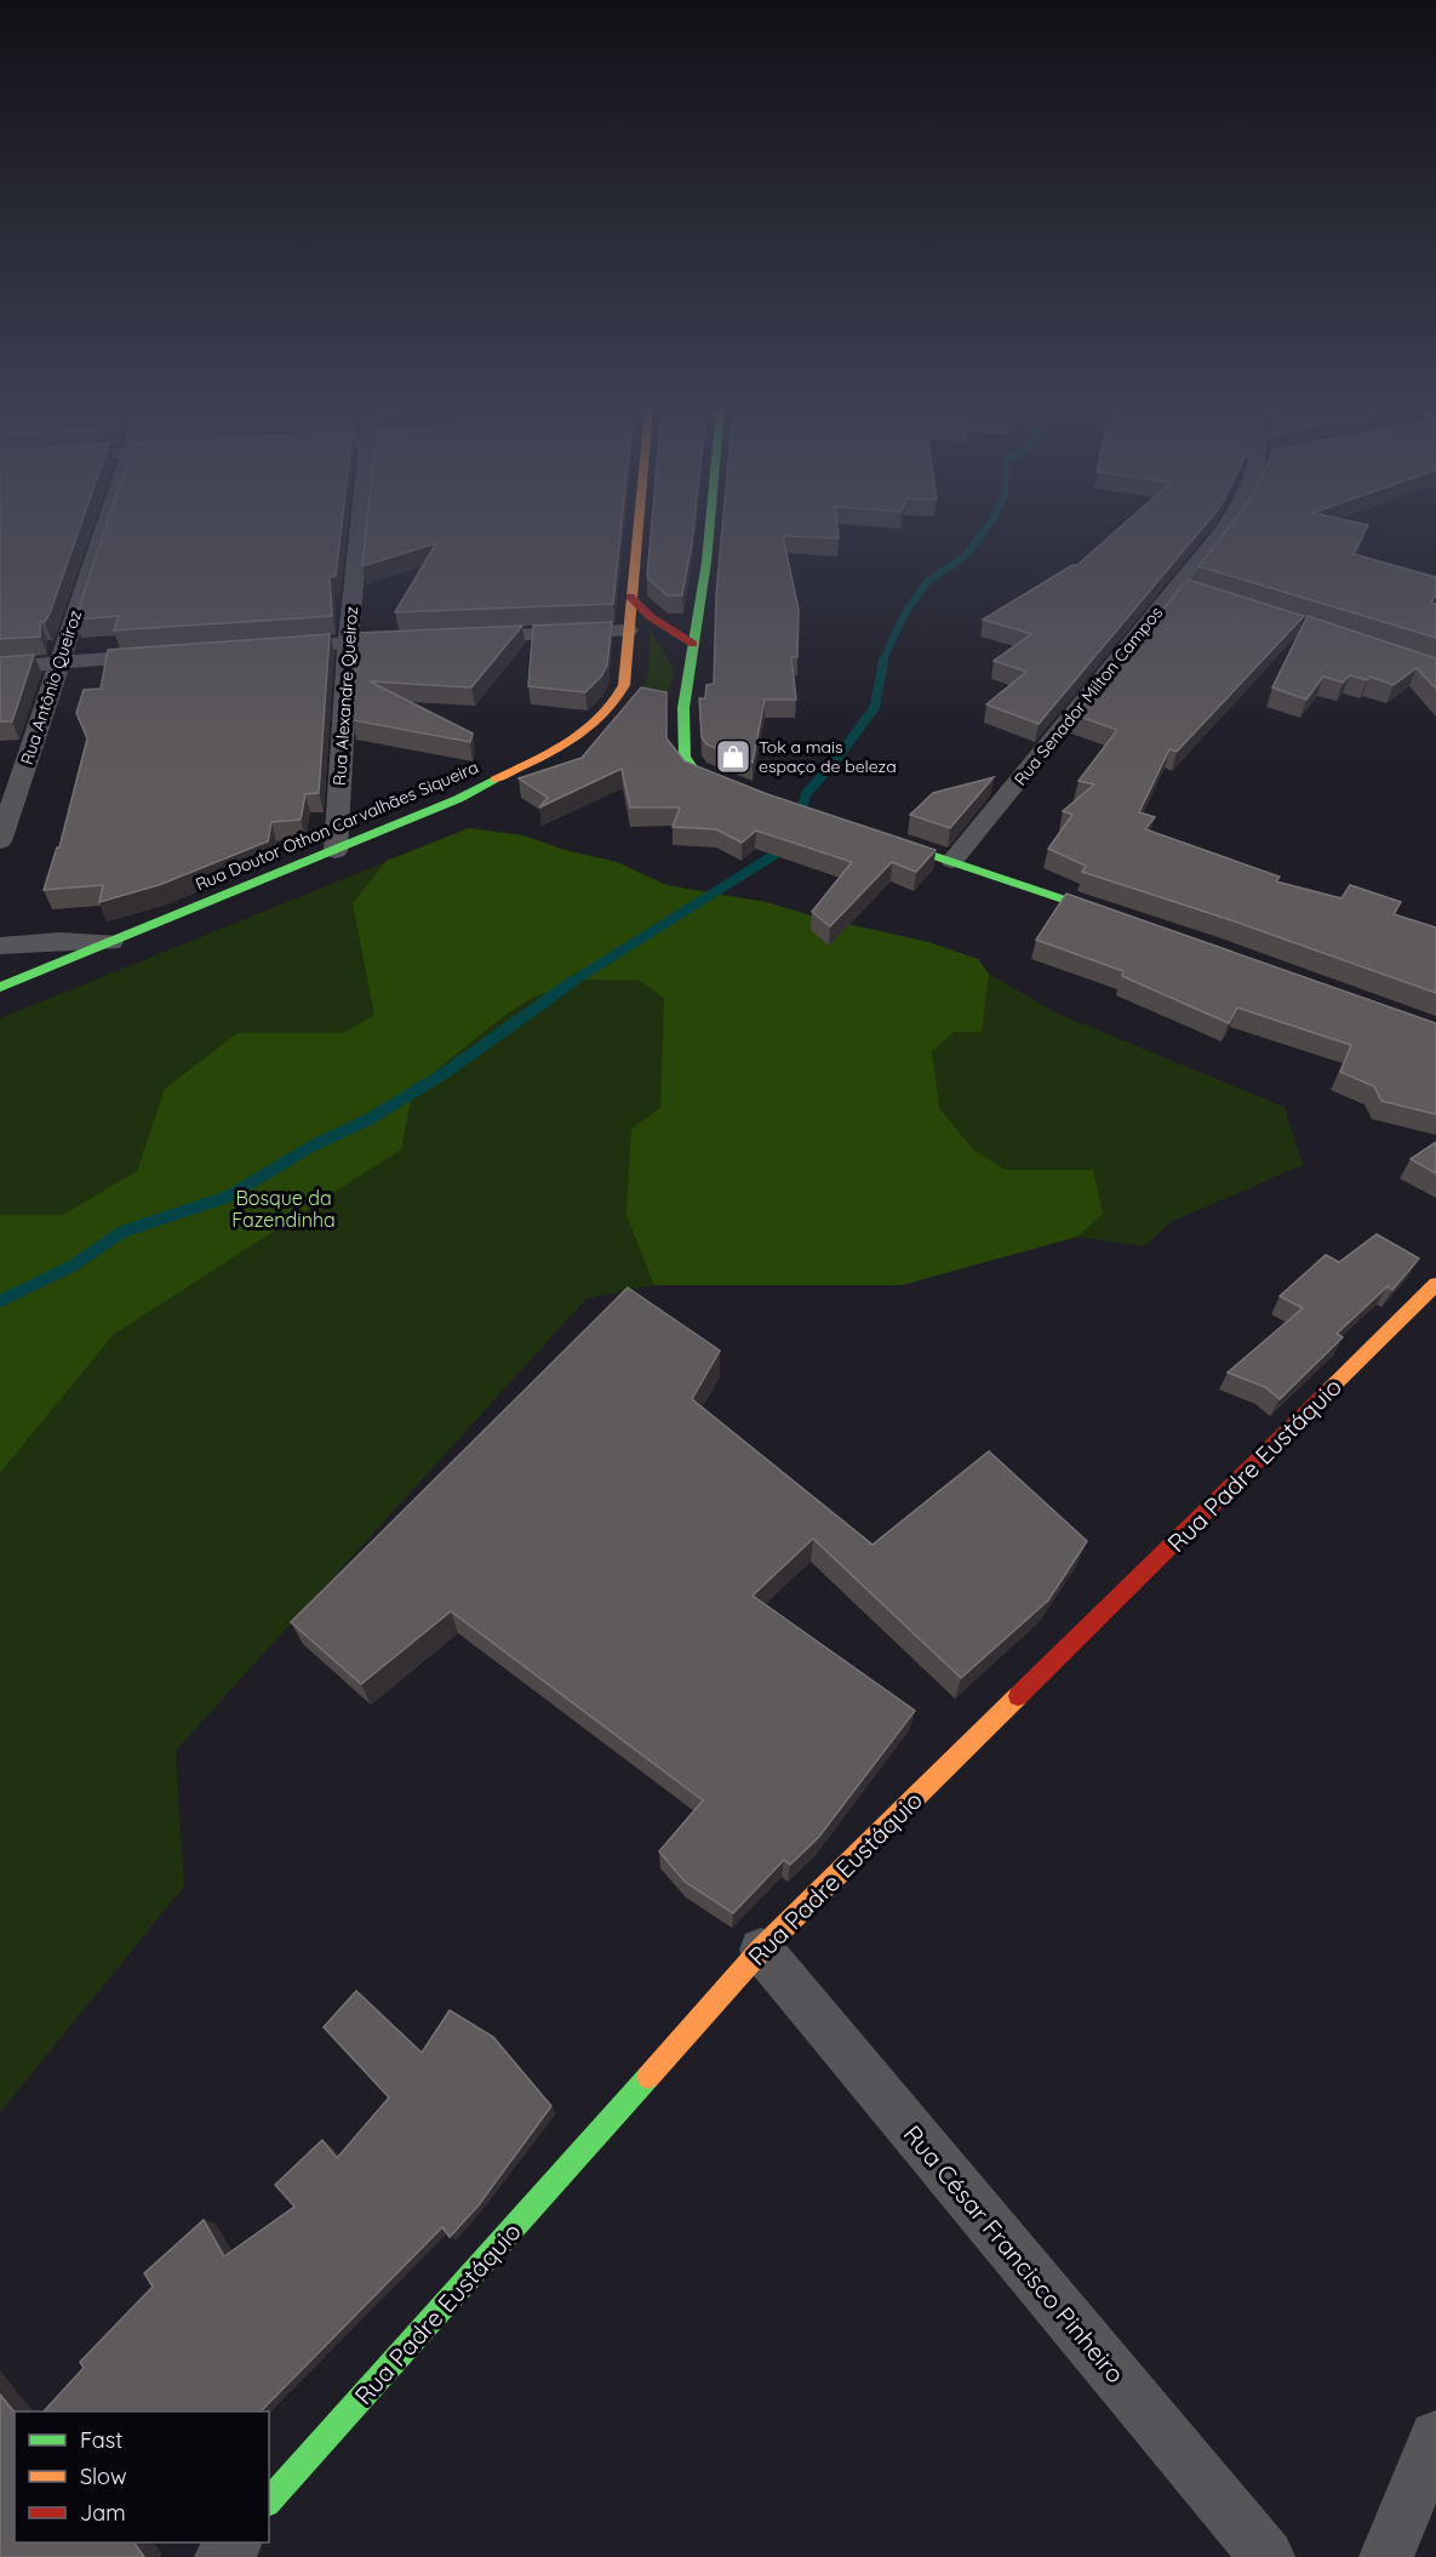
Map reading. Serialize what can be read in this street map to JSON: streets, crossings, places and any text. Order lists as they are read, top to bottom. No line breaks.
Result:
{"streets":{"street":["Rua Antônio Queiroz","Rua Alexandre Queiroz","Rua Senador Milton Campos","Rua Doutor Othon Carvalhães Siqueira","Rua Padre Eustáquio","Rua César Francisco Pinheiro"]},"crossings":[["Rua Alexandre Queiroz","Rua Doutor Othon Carvalhães Siqueira"],["Rua Padre Eustáquio","Rua César Francisco Pinheiro"]],"parks":["Bosque da Fazendinha"],"places":{"shop":["Tok a mais espaço de beleza"]},"legend":["Fast","Slow","Jam"]}
